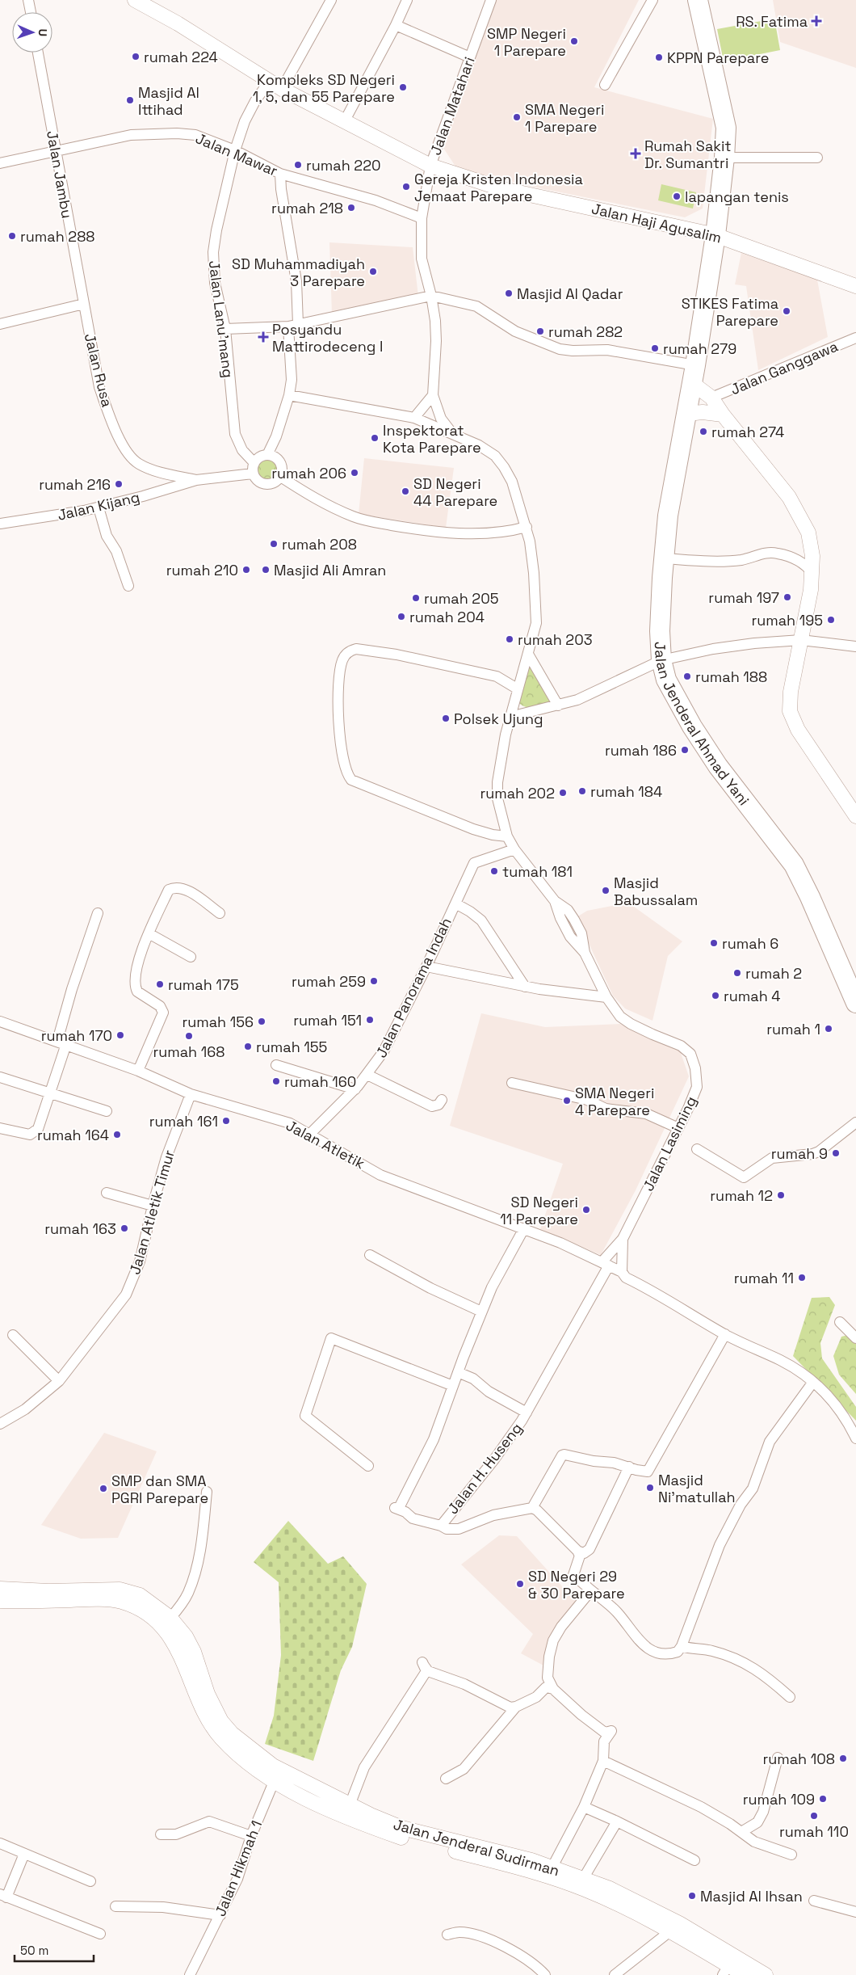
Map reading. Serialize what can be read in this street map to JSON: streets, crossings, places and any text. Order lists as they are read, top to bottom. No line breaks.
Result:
{"streets":{"highway":["Jalan Jenderal Ahmad Yani"],"main road":["Jalan Haji Agusalim","Jalan Jenderal Sudirman"],"street":["Jalan Matahari","Jalan Mawar","Jalan Jambu","Jalan Lanu'mang","Jalan Ganggawa","Jalan Rusa","Jalan Kijang","Jalan Panorama Indah","Jalan Lasiming","Jalan Atletik","Jalan Atletik Timur","Jalan H. Huseng","Jalan Hikmah 1"]},"crossings":[["Jalan Matahari","Jalan Mawar"],["Jalan Matahari","Jalan Haji Agusalim"],["Jalan Mawar","Jalan Jambu"],["Jalan Mawar","Jalan Lanu'mang"],["Jalan Jambu","Jalan Rusa"],["Jalan Haji Agusalim","Jalan Lanu'mang"],["Jalan Haji Agusalim","Jalan Jenderal Ahmad Yani"],["Jalan Rusa","Jalan Kijang"],["Jalan Panorama Indah","Jalan Lasiming"],["Jalan Panorama Indah","Jalan Atletik"],["Jalan Lasiming","Jalan H. Huseng"],["Jalan Atletik","Jalan Atletik Timur"],["Jalan Atletik","Jalan H. Huseng"],["Jalan Jenderal Sudirman","Jalan Hikmah 1"]],"places":{"health":["RS. Fatima","Rumah Sakit Dr. Sumantri","Posyandu Mattirodeceng I"],"other":["SMP Negeri 1 Parepare","rumah 224","KPPN Parepare","Kompleks SD Negeri 1, 5, dan 55 Parepare","Masjid Al Ittihad","SMA Negeri 1 Parepare","rumah 220","Gereja Kristen Indonesia Jemaat Parepare","lapangan tenis","rumah 218","rumah 288","SD Muhammadiyah 3 Parepare","Masjid Al Qadar","STIKES Fatima Parepare","rumah 282","rumah 279","rumah 274","Inspektorat Kota Parepare","rumah 206","rumah 216","SD Negeri 44 Parepare","rumah 208","rumah 210","Masjid Ali Amran","rumah 197","rumah 205","rumah 204","rumah 195","rumah 203","rumah 188","Polsek Ujung","rumah 186","rumah 184","rumah 202","tumah 181","Masjid Babussalam","rumah 6","rumah 2","rumah 259","rumah 175","rumah 4","rumah 151","rumah 156","rumah 1","rumah 170","rumah 168","rumah 155","rumah 160","SMA Negeri 4 Parepare","rumah 161","rumah 164","rumah 9","rumah 12","SD Negeri 11 Parepare","rumah 163","rumah 11","Masjid Ni'matullah","SMP dan SMA PGRI Parepare","SD Negeri 29 & 30 Parepare","rumah 108","rumah 109","rumah 110","Masjid Al Ihsan"]},"scale_bar":"50 m","north":"right"}
